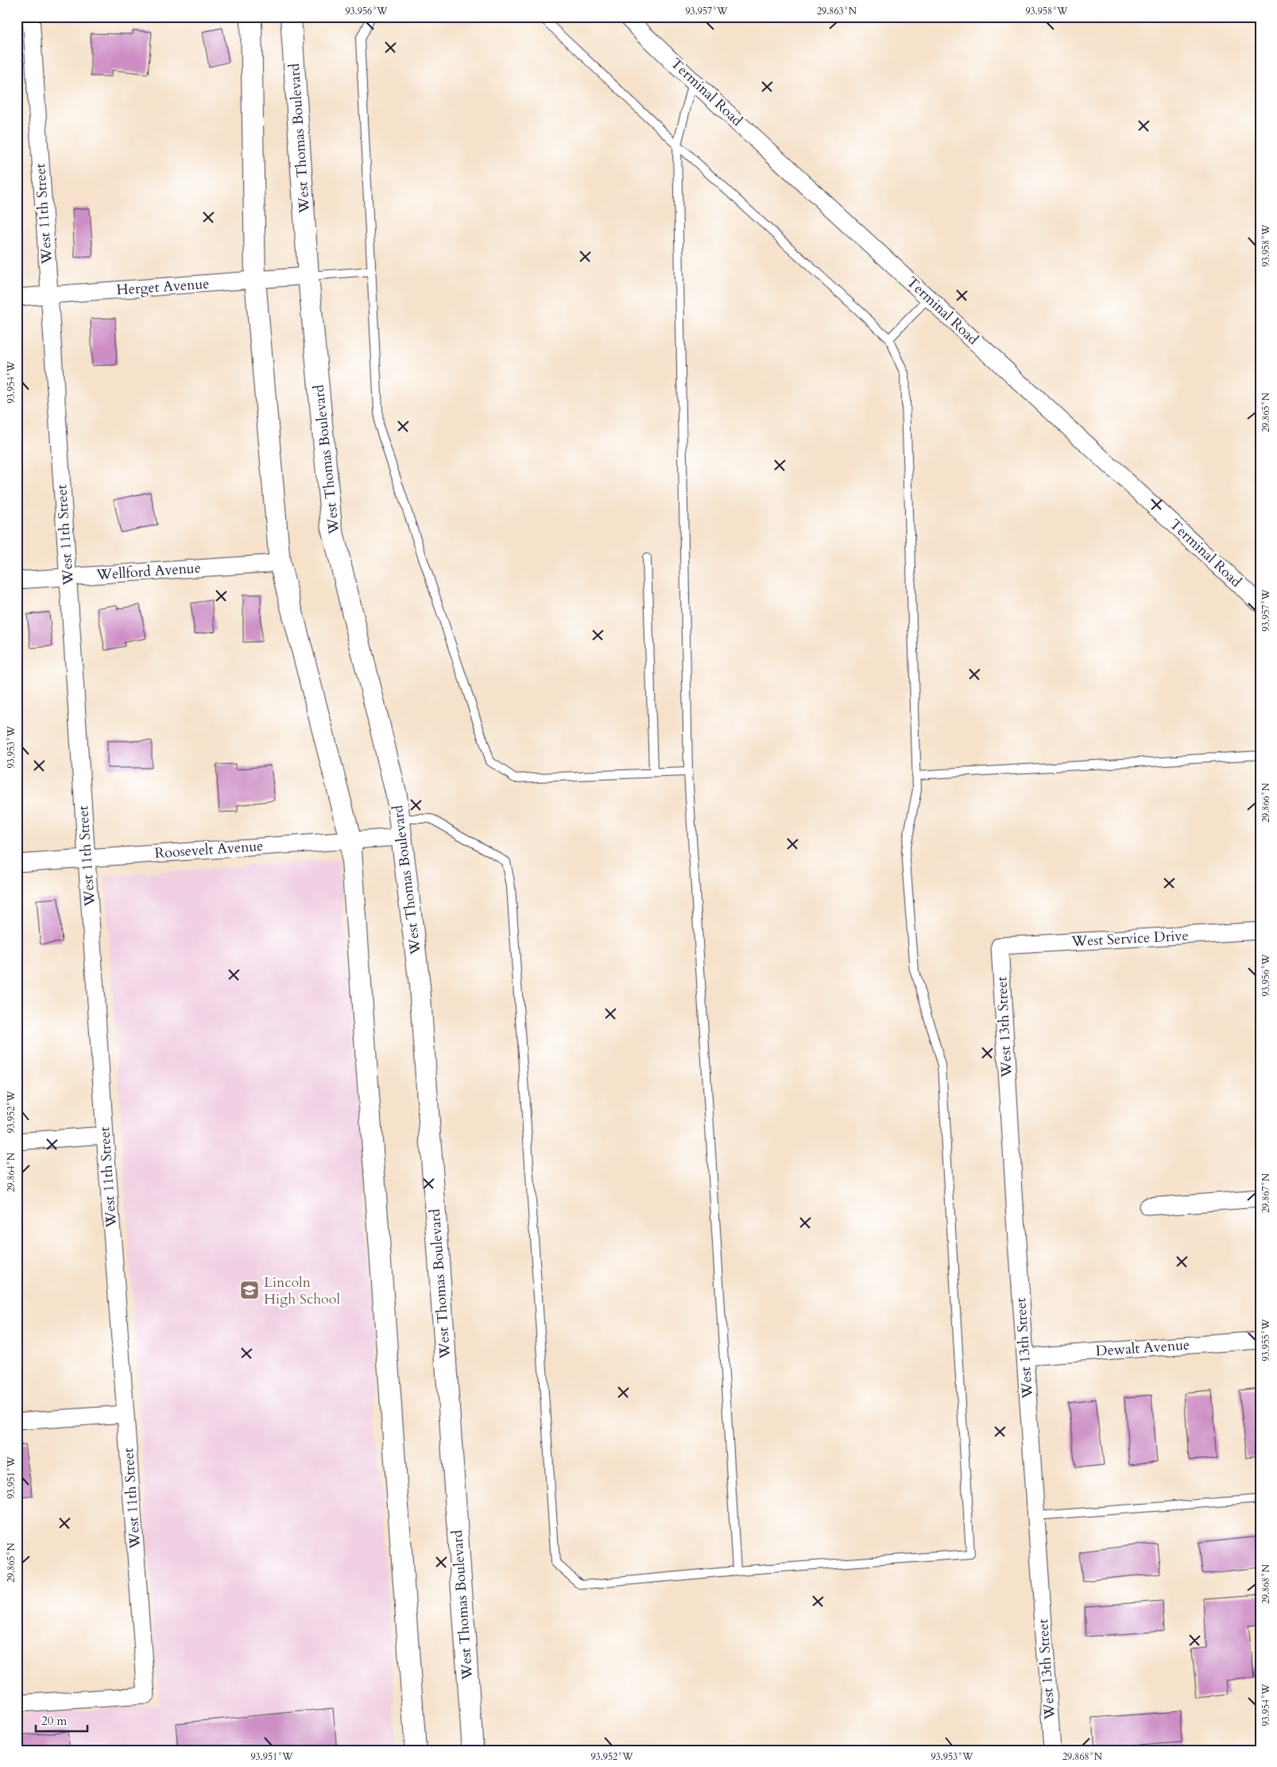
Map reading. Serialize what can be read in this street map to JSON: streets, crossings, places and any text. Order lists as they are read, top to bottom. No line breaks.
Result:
{"streets":{"street":["Terminal Road","West Thomas Boulevard","West 11th Street","Herget Avenue","Wellford Avenue","Roosevelt Avenue","West Service Drive","West 13th Street","Dewalt Avenue"]},"crossings":[["West Thomas Boulevard","Herget Avenue"],["West Thomas Boulevard","Roosevelt Avenue"],["West 11th Street","Herget Avenue"],["West 11th Street","Wellford Avenue"],["West 11th Street","Roosevelt Avenue"],["West Service Drive","West 13th Street"],["West 13th Street","Dewalt Avenue"]],"places":{"school or university":["Lincoln High School"]},"scale_bar":"20 m","coordinates":["93.956°W","93.957°W","29.863°N","93.958°W","93.954°W","29.865°N","93.953°W","29.866°N","93.952°W","29.864°N","29.867°N","93.955°W","93.951°W","29.868°N"]}
